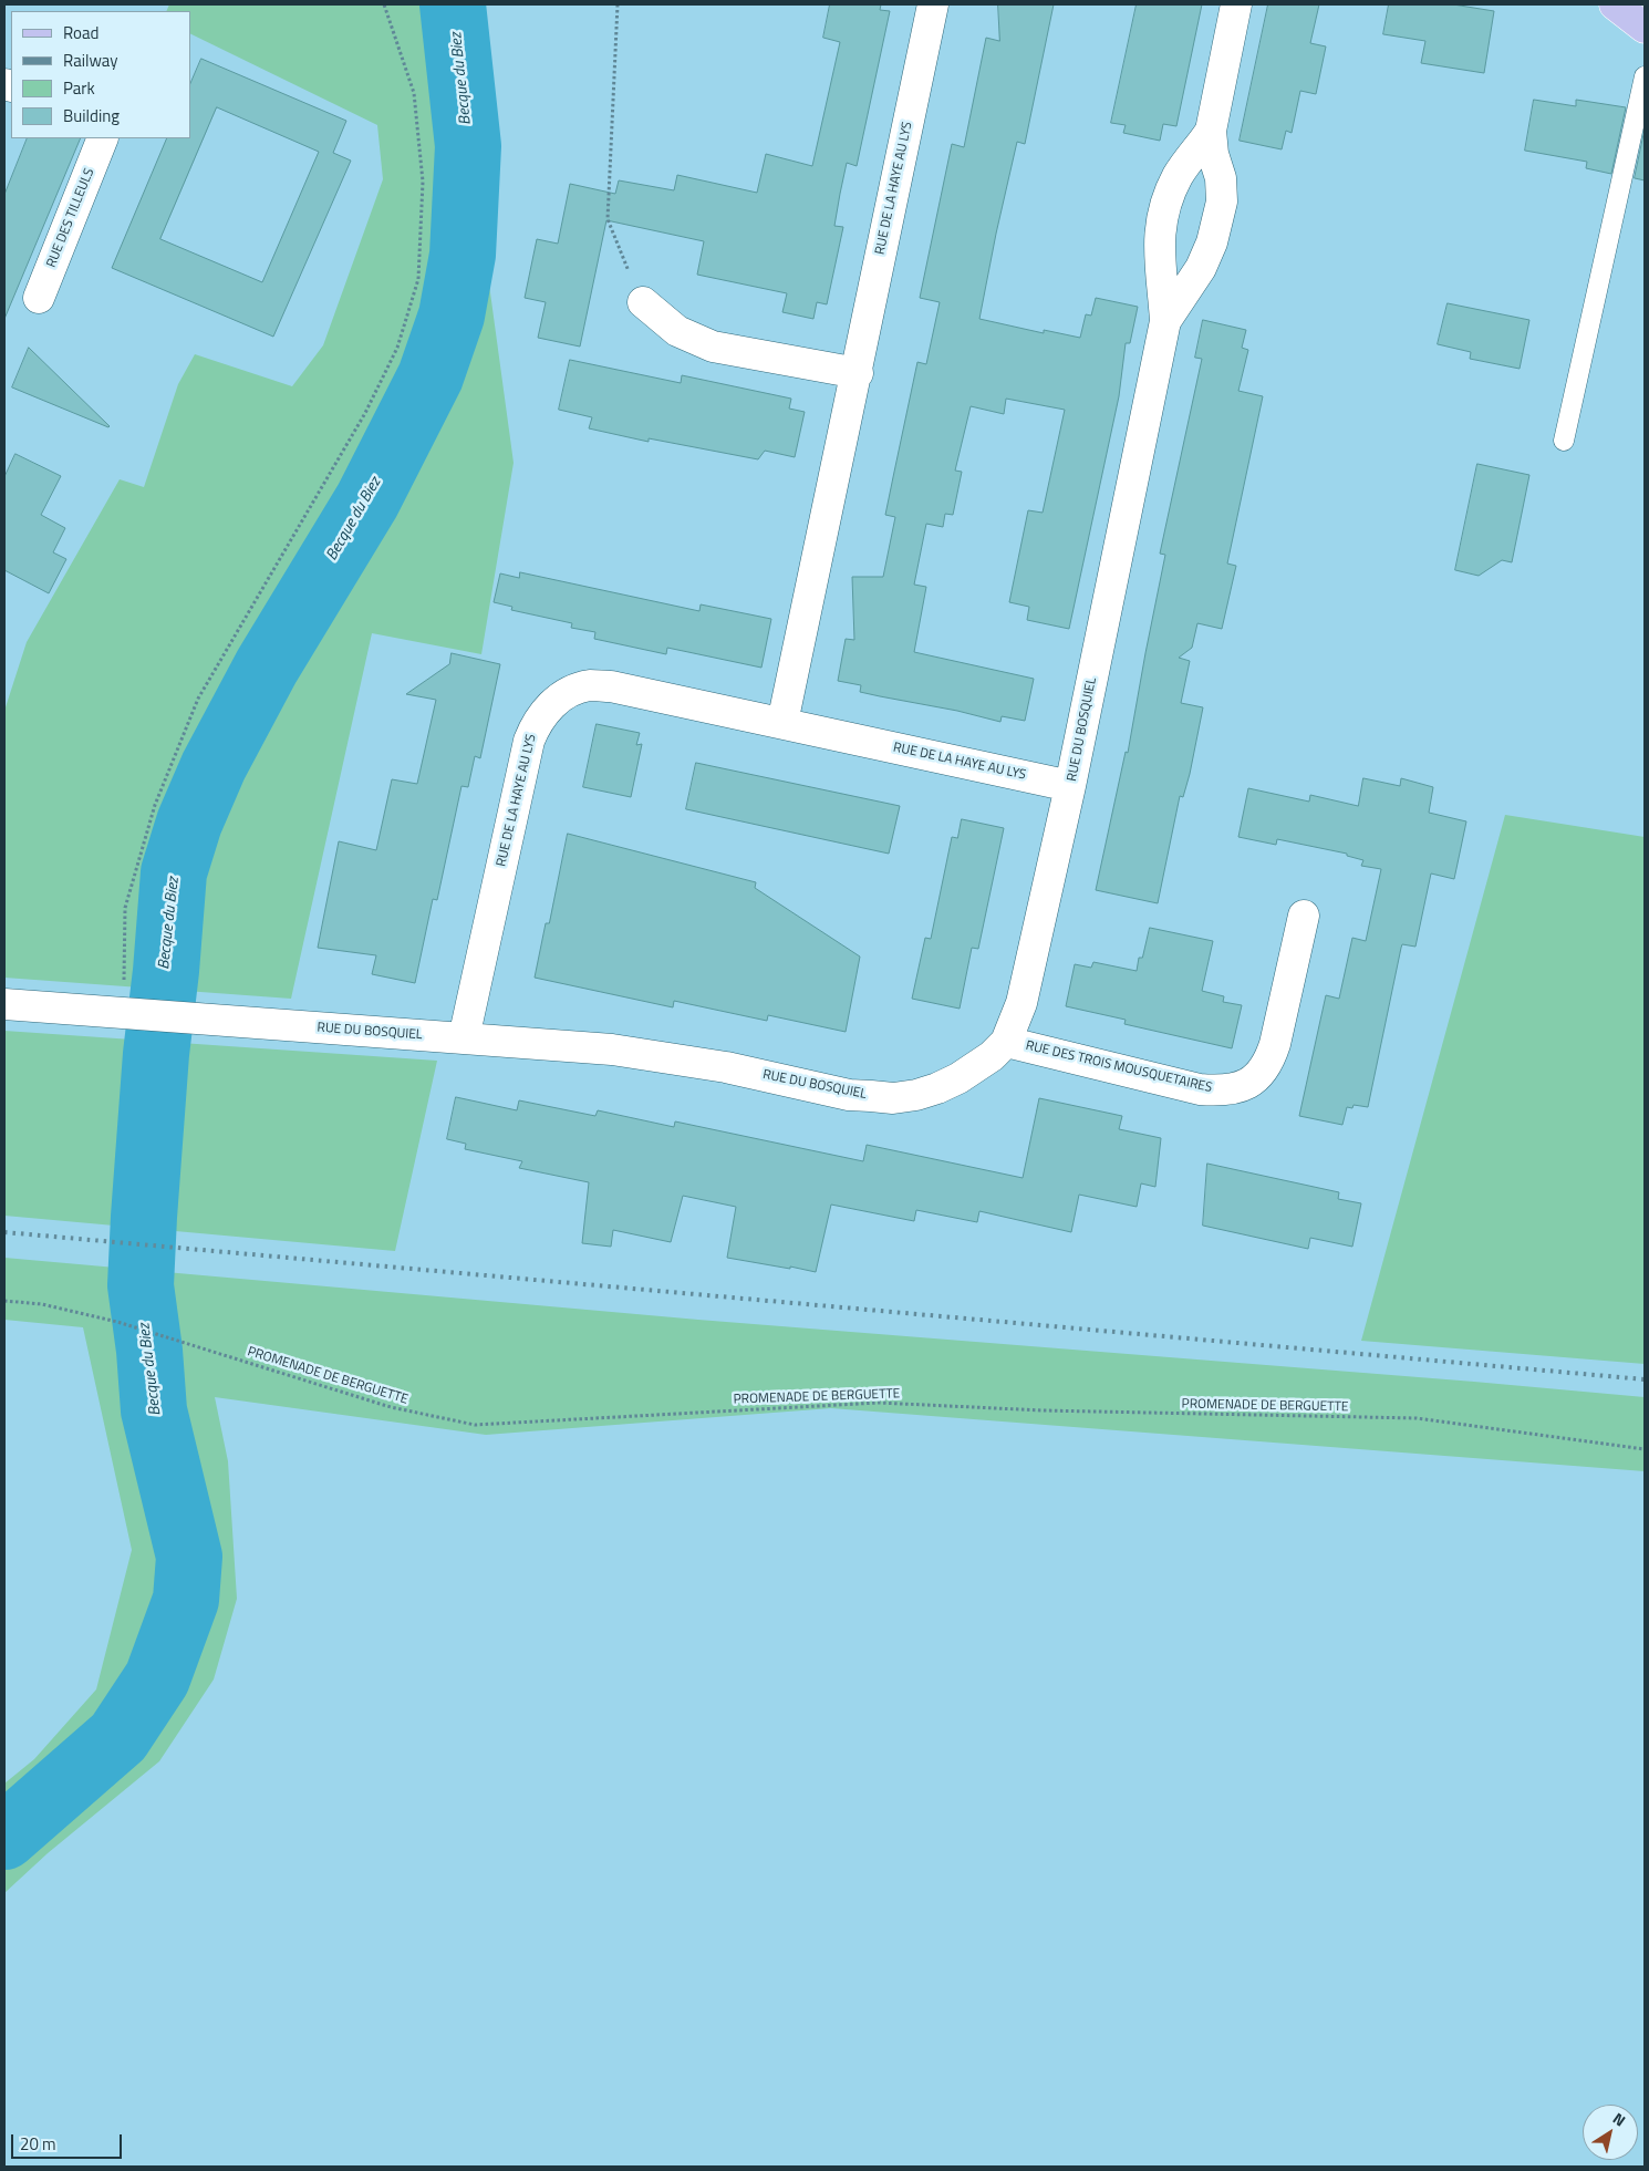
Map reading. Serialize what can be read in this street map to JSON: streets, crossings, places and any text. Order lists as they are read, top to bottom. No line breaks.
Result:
{"streets":{"street":["RUE DE LA HAYE AU LYS","RUE DES TILLEULS","RUE DU BOSQUIEL","RUE DES TROIS MOUSQUETAIRES"],"path":["PROMENADE DE BERGUETTE"]},"crossings":[["RUE DE LA HAYE AU LYS","RUE DU BOSQUIEL"],["RUE DU BOSQUIEL","RUE DES TROIS MOUSQUETAIRES"]],"water":["Becque du Biez"],"legend":["Road","Railway","Park","Building"],"scale_bar":"20 m","north":"top right"}
